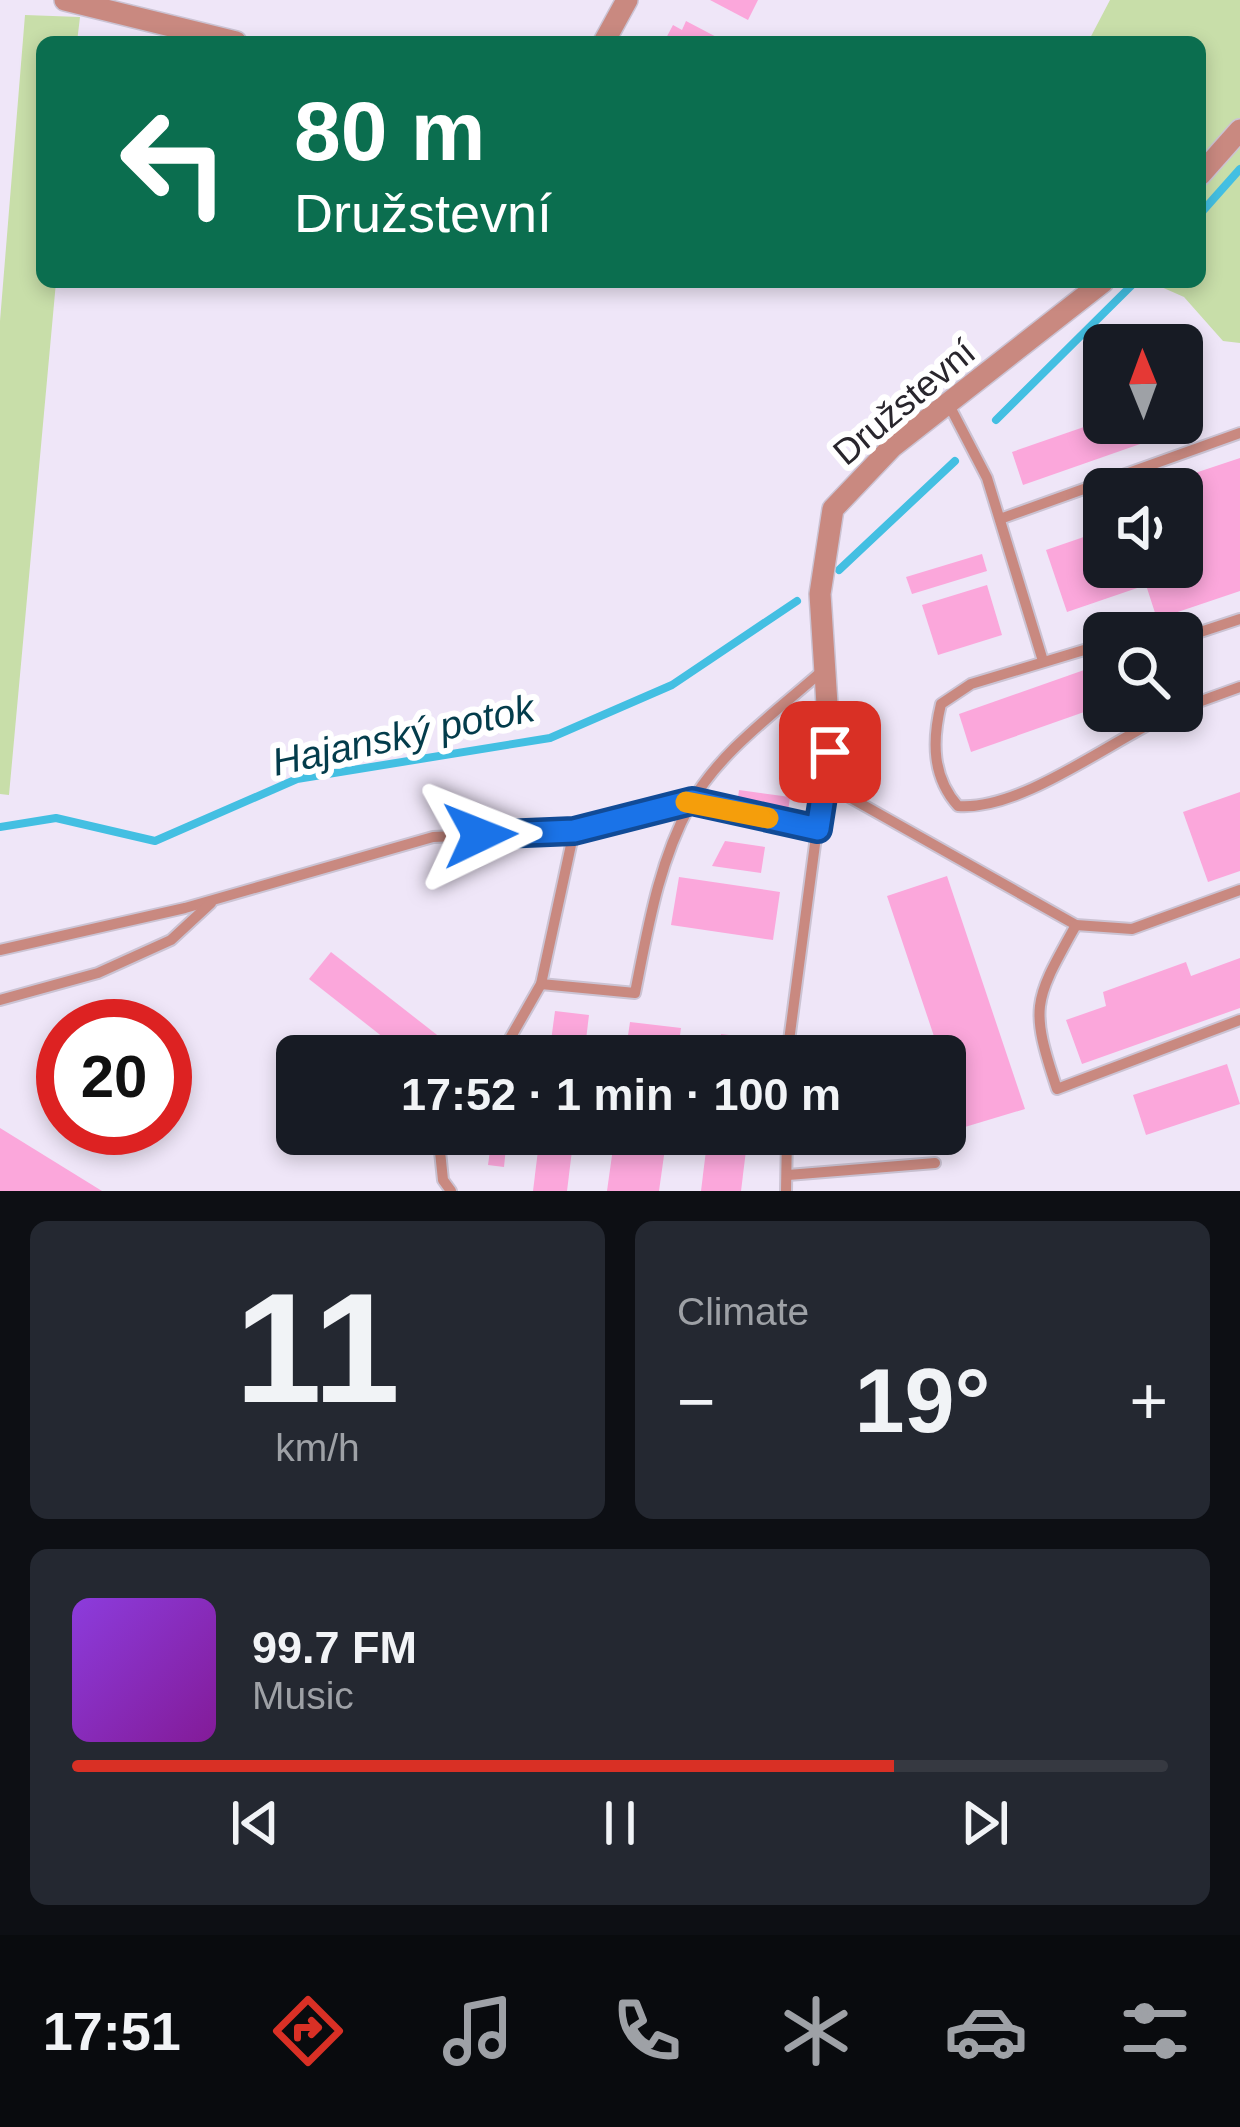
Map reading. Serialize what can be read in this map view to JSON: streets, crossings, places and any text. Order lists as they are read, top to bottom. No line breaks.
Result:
{"streets":{"street":["Družstevní"]},"water":["Hajanský potok"],"north":"top","page":{"turn":["80 m","Družstevní"],"limit":"20","trip":"17:52 · 1 min · 100 m","tile":[["11","km/h"],"Climate"],"heat":["−","19°","+"],"song":["99.7 FM","Music"],"tabs":"17:51"}}
